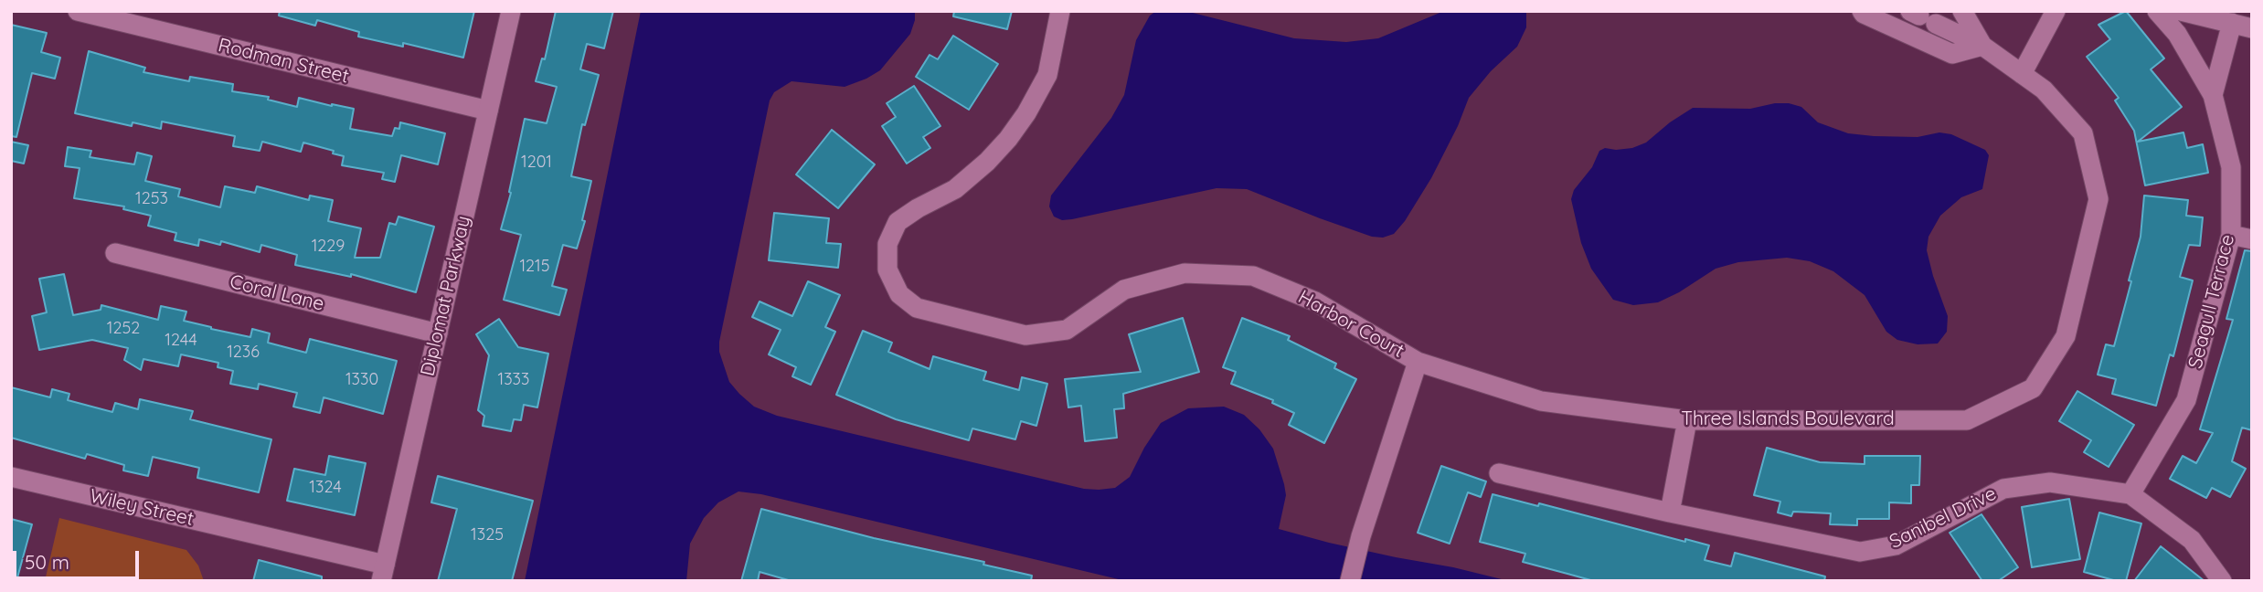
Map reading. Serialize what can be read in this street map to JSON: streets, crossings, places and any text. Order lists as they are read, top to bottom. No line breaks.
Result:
{"streets":{"street":["Rodman Street","Coral Lane","Diplomat Parkway","Seagull Terrace","Harbor Court","Three Islands Boulevard","Wiley Street","Sanibel Drive"]},"crossings":[["Rodman Street","Diplomat Parkway"],["Coral Lane","Diplomat Parkway"],["Diplomat Parkway","Wiley Street"],["Seagull Terrace","Sanibel Drive"],["Harbor Court","Three Islands Boulevard"]],"house_numbers":["1201","1253","1229","1215","1252","1244","1236","1330","1333","1324","1325"],"scale_bar":"50 m"}
